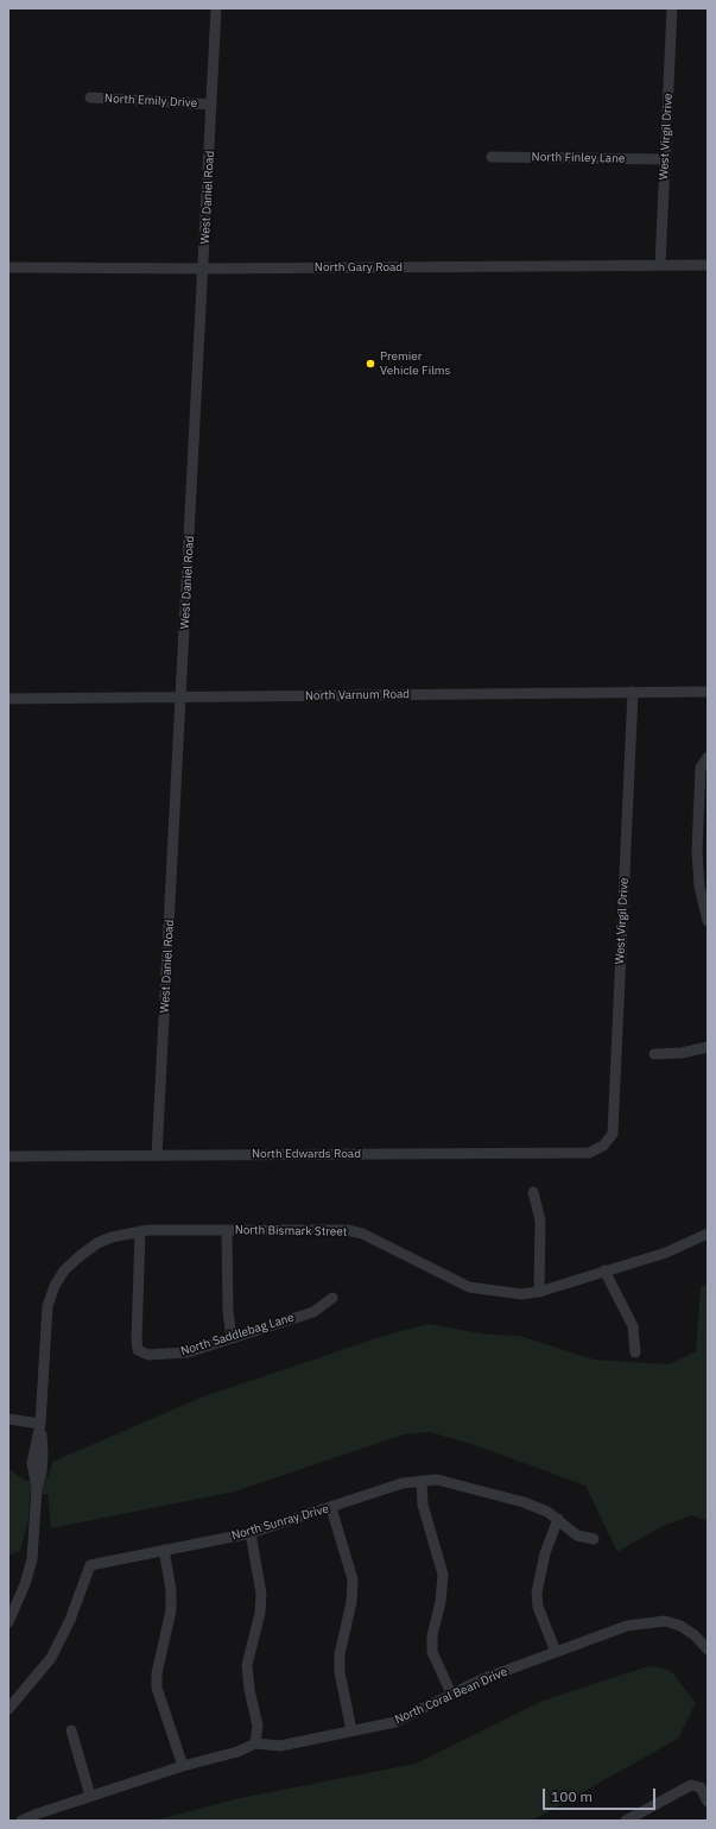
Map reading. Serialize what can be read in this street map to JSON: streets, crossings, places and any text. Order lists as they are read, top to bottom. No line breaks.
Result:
{"streets":{"street":["North Emily Drive","West Virgil Drive","North Finley Lane","West Daniel Road","North Gary Road","North Varnum Road","North Edwards Road","North Bismark Street","North Saddlebag Lane","North Sunray Drive","North Coral Bean Drive"]},"crossings":[["North Emily Drive","West Daniel Road"],["West Virgil Drive","North Finley Lane"],["West Virgil Drive","North Gary Road"],["West Virgil Drive","North Varnum Road"],["West Virgil Drive","North Edwards Road"],["West Daniel Road","North Gary Road"],["West Daniel Road","North Varnum Road"],["West Daniel Road","North Edwards Road"],["North Bismark Street","North Saddlebag Lane"]],"places":["Premier Vehicle Films"],"scale_bar":"100 m"}
